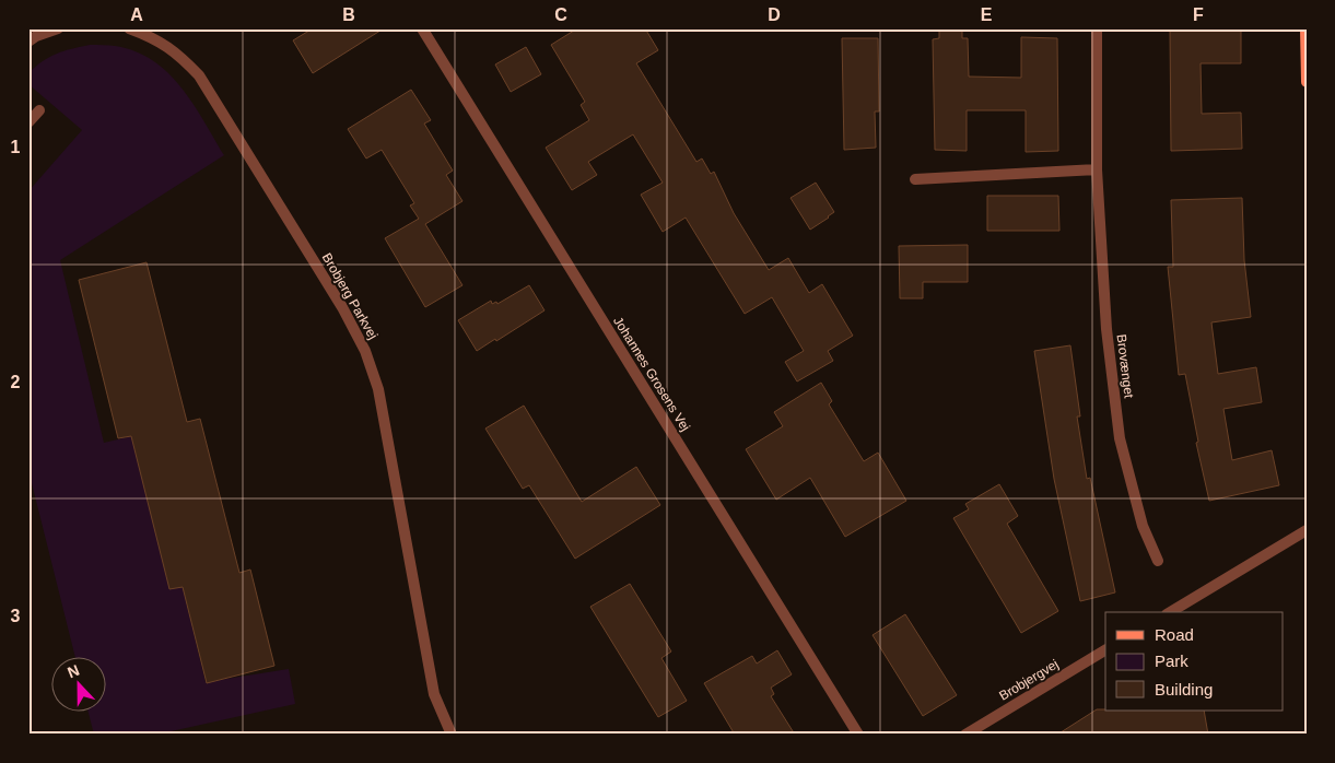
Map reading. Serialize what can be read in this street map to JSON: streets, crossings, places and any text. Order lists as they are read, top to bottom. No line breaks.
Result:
{"streets":{"street":["Brobjerg Parkvej","Brovænget","Johannes Grosens Vej","Brobjergvej"]},"legend":["Road","Park","Building"],"north":"top","grid":{"columns":["A","B","C","D","E","F"],"rows":["1","2","3"]}}
